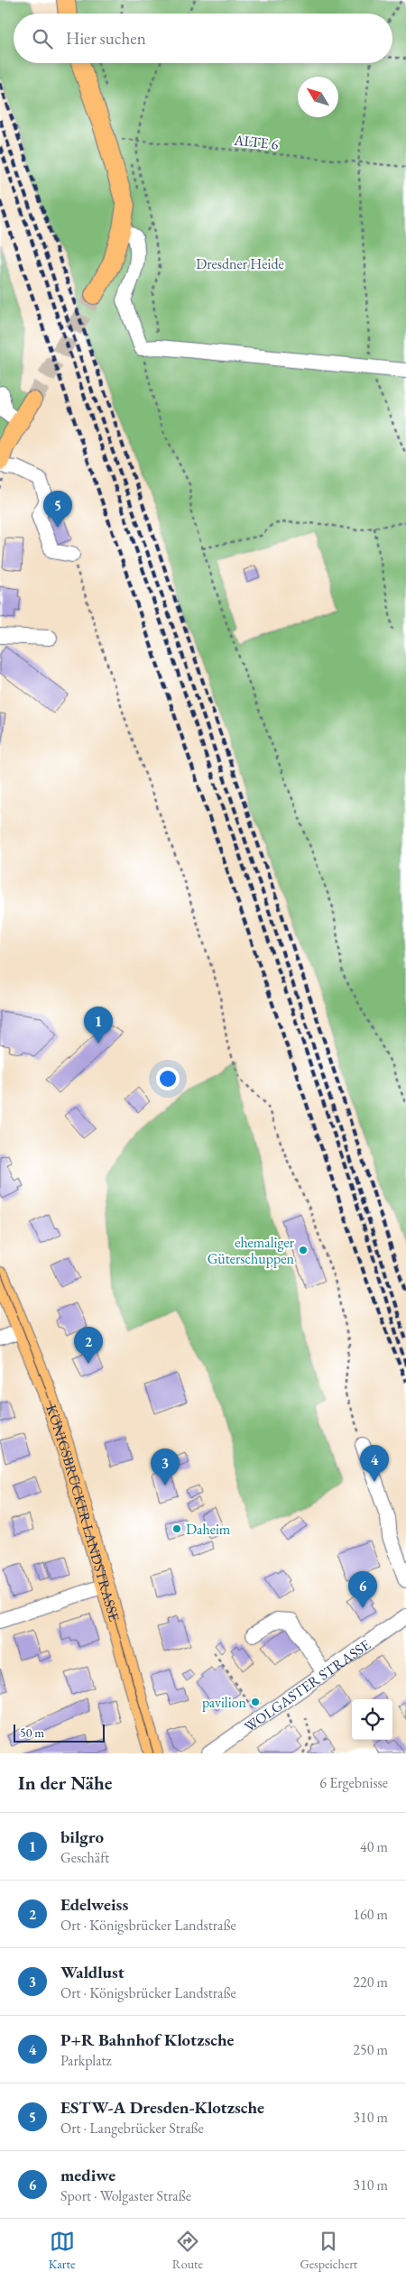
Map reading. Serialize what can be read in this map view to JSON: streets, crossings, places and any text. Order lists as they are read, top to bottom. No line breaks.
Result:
{"streets":{"main road":["KÖNIGSBRÜCKER LANDSTRASSE"],"street":["WOLGASTER STRASSE"],"path":["ALTE 6"]},"parks":["Dresdner Heide"],"places":["ehemaliger Güterschuppen","Daheim","pavilion"],"scale_bar":"50 m","north":"top left","page":{"search":"Hier suchen","pins":["5","1","2","4","3","6"],"scale":"50 m","heading":["In der Nähe","6 Ergebnisse"],"list":[{"mark":"1","name":"bilgro","note":"Geschäft","value":"40 m"},{"mark":"2","name":"Edelweiss","note":"Ort · Königsbrücker Landstraße","value":"160 m"},{"mark":"3","name":"Waldlust","note":"Ort · Königsbrücker Landstraße","value":"220 m"},{"mark":"4","name":"P+R Bahnhof Klotzsche","note":"Parkplatz","value":"250 m"},{"mark":"5","name":"ESTW-A Dresden-Klotzsche","note":"Ort · Langebrücker Straße","value":"310 m"},{"mark":"6","name":"mediwe","note":"Sport · Wolgaster Straße","value":"310 m"}],"nav":["Karte","Route","Gespeichert"]}}
